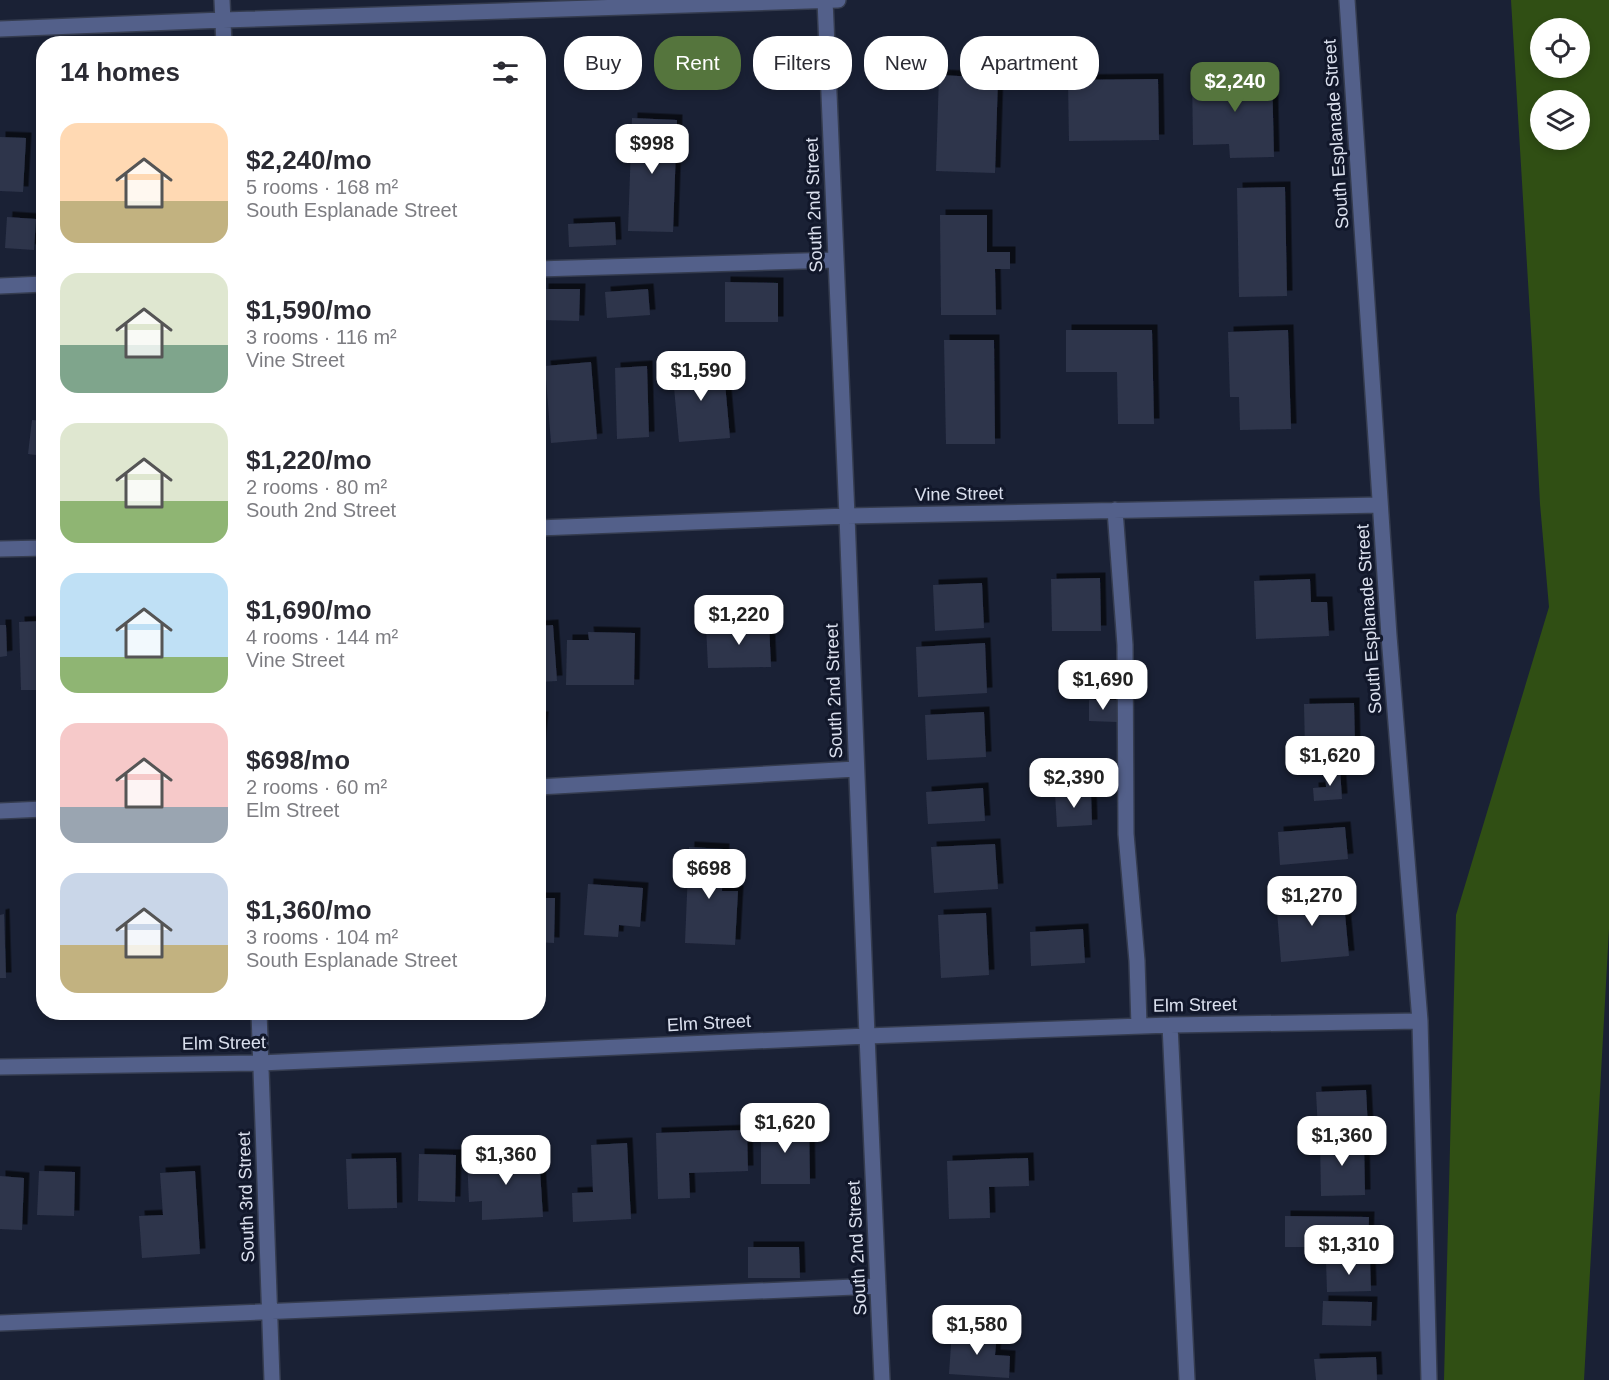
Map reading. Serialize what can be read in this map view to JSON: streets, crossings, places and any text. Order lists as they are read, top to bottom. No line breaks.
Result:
{"streets":{"street":["South Esplanade Street","South 2nd Street","Vine Street","Elm Street","South 3rd Street"]},"crossings":[["South Esplanade Street","Vine Street"],["South Esplanade Street","Elm Street"],["South 2nd Street","Vine Street"],["South 2nd Street","Elm Street"],["Elm Street","South 3rd Street"]],"page":{"chip":["Buy","Rent","Filters","New","Apartment"],"heading":"14 homes","price":["$2,240","$998","$1,590","$1,220","$1,690","$1,620","$2,390","$698","$1,270","$1,620","$1,360","$1,360","$1,310","$1,580"],"list":[{"name":"$2,240/mo","note":"5 rooms · 168 m² · South Esplanade Street"},{"name":"$1,590/mo","note":"3 rooms · 116 m² · Vine Street"},{"name":"$1,220/mo","note":"2 rooms · 80 m² · South 2nd Street"},{"name":"$1,690/mo","note":"4 rooms · 144 m² · Vine Street"},{"name":"$698/mo","note":"2 rooms · 60 m² · Elm Street"},{"name":"$1,360/mo","note":"3 rooms · 104 m² · South Esplanade Street"}]}}
